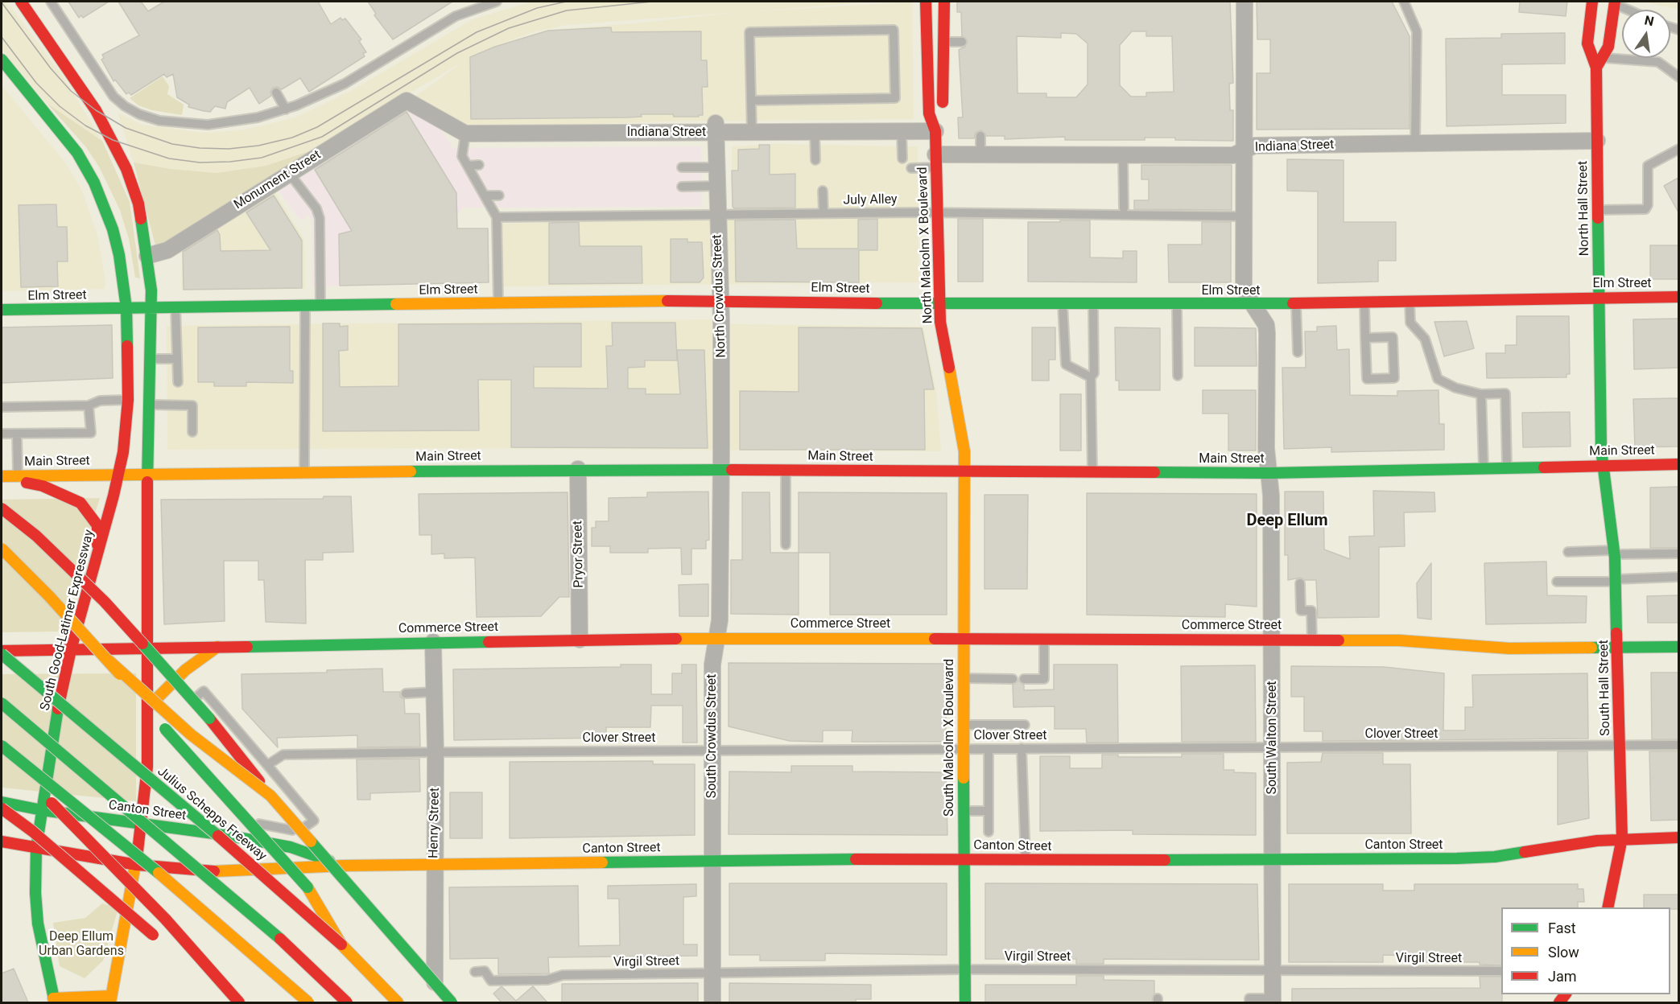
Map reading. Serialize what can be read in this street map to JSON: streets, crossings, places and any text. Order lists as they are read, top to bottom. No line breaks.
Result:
{"streets":{"main road":["North Hall Street","North Malcolm X Boulevard","Elm Street","Main Street","South Good-Latimer Expressway","Commerce Street","South Hall Street","South Malcolm X Boulevard","Canton Street","Julius Schepps Freeway"],"street":["Indiana Street","Monument Street","North Crowdus Street","Pryor Street","South Crowdus Street","South Walton Street","Henry Street"],"lane":["July Alley","Clover Street","Virgil Street"]},"crossings":[["Indiana Street","Monument Street"],["Indiana Street","North Hall Street"],["Indiana Street","North Malcolm X Boulevard"],["Indiana Street","North Crowdus Street"],["Indiana Street","South Walton Street"],["July Alley","North Malcolm X Boulevard"],["July Alley","North Crowdus Street"],["July Alley","South Walton Street"],["North Hall Street","Elm Street"],["North Hall Street","Main Street"],["North Hall Street","South Hall Street"],["North Malcolm X Boulevard","Elm Street"],["North Malcolm X Boulevard","Main Street"],["North Malcolm X Boulevard","South Malcolm X Boulevard"],["Elm Street","North Crowdus Street"],["Elm Street","South Good-Latimer Expressway"],["Elm Street","South Walton Street"],["North Crowdus Street","Main Street"],["North Crowdus Street","South Crowdus Street"],["Main Street","Pryor Street"],["Main Street","South Good-Latimer Expressway"],["Main Street","South Hall Street"],["Main Street","South Crowdus Street"],["Main Street","South Malcolm X Boulevard"],["Main Street","South Walton Street"],["Pryor Street","Commerce Street"],["South Good-Latimer Expressway","Commerce Street"],["South Good-Latimer Expressway","Canton Street"],["Commerce Street","South Hall Street"],["Commerce Street","South Crowdus Street"],["Commerce Street","South Malcolm X Boulevard"],["Commerce Street","South Walton Street"],["Commerce Street","Julius Schepps Freeway"],["Commerce Street","Henry Street"],["South Hall Street","Clover Street"],["South Hall Street","Canton Street"],["Clover Street","South Crowdus Street"],["Clover Street","South Malcolm X Boulevard"],["Clover Street","South Walton Street"],["Clover Street","Henry Street"],["South Crowdus Street","Canton Street"],["South Crowdus Street","Virgil Street"],["South Malcolm X Boulevard","Canton Street"],["South Malcolm X Boulevard","Virgil Street"],["South Walton Street","Canton Street"],["South Walton Street","Virgil Street"],["Canton Street","Henry Street"]],"districts":["Deep Ellum"],"parks":["Deep Ellum Urban Gardens"],"legend":["Fast","Slow","Jam"],"north":"top"}
